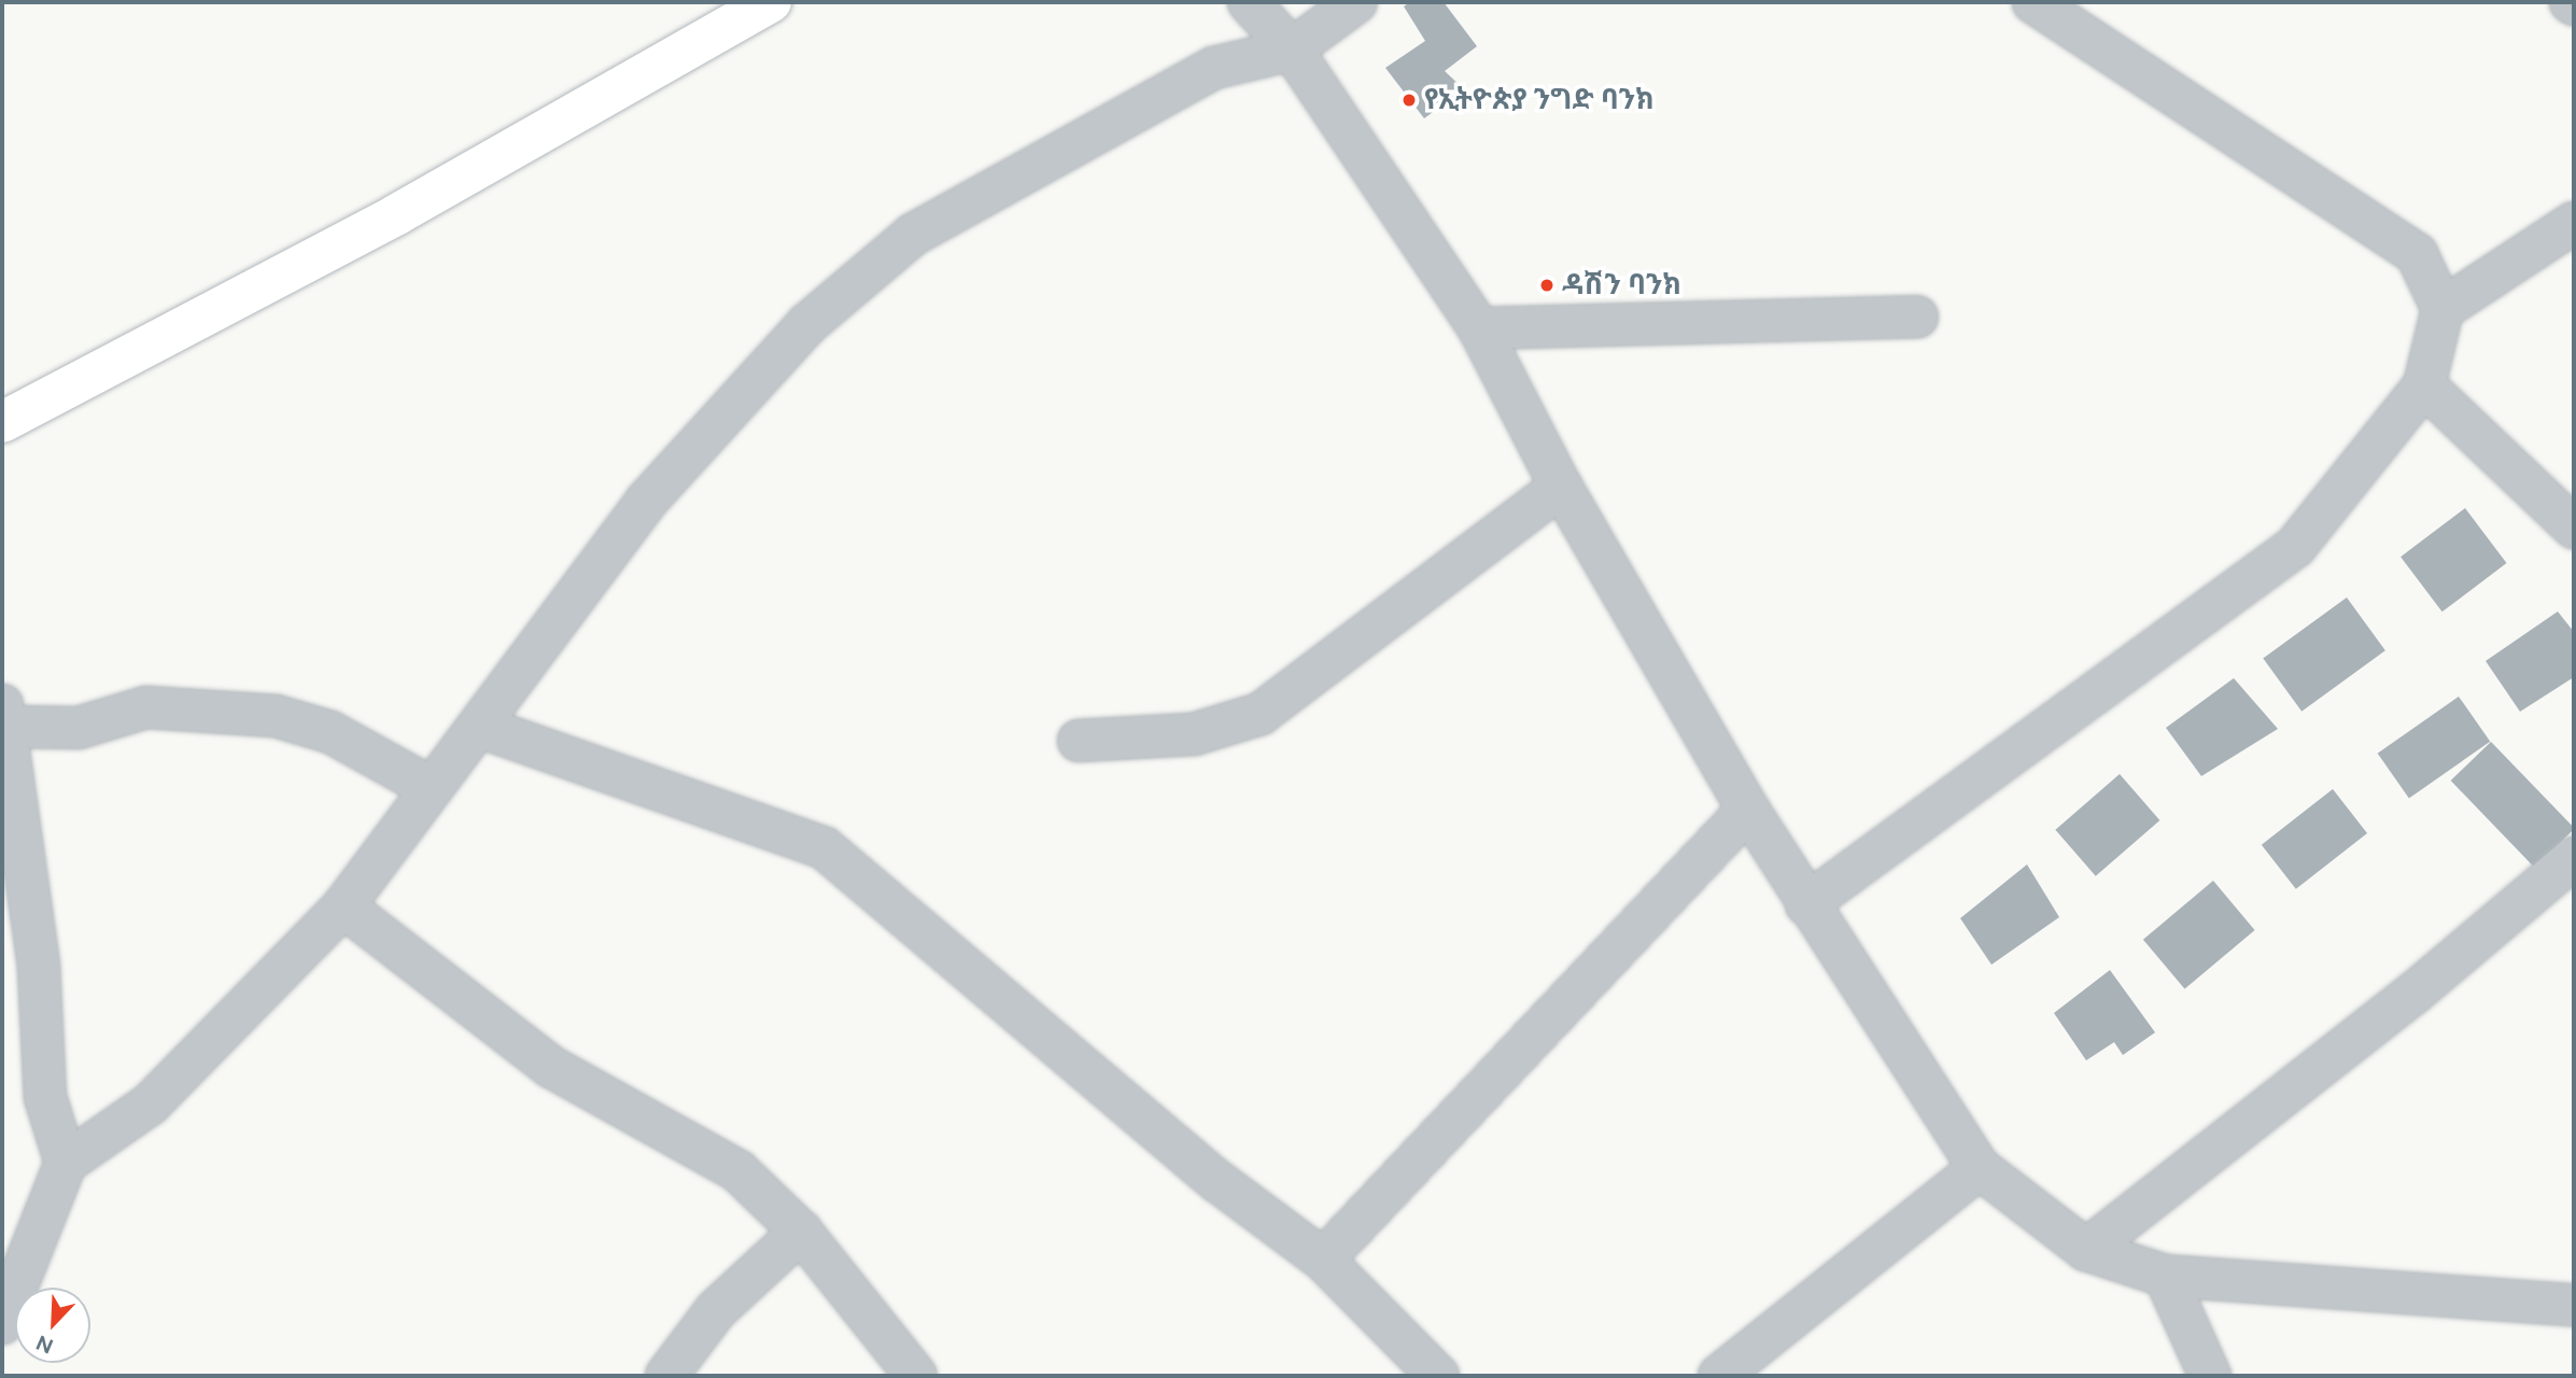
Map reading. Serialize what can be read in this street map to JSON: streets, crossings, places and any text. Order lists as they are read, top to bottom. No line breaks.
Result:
{"places":["የኢትዮጵያ ንግድ ባንክ","ዳሽን ባንክ"],"north":"bottom left"}
